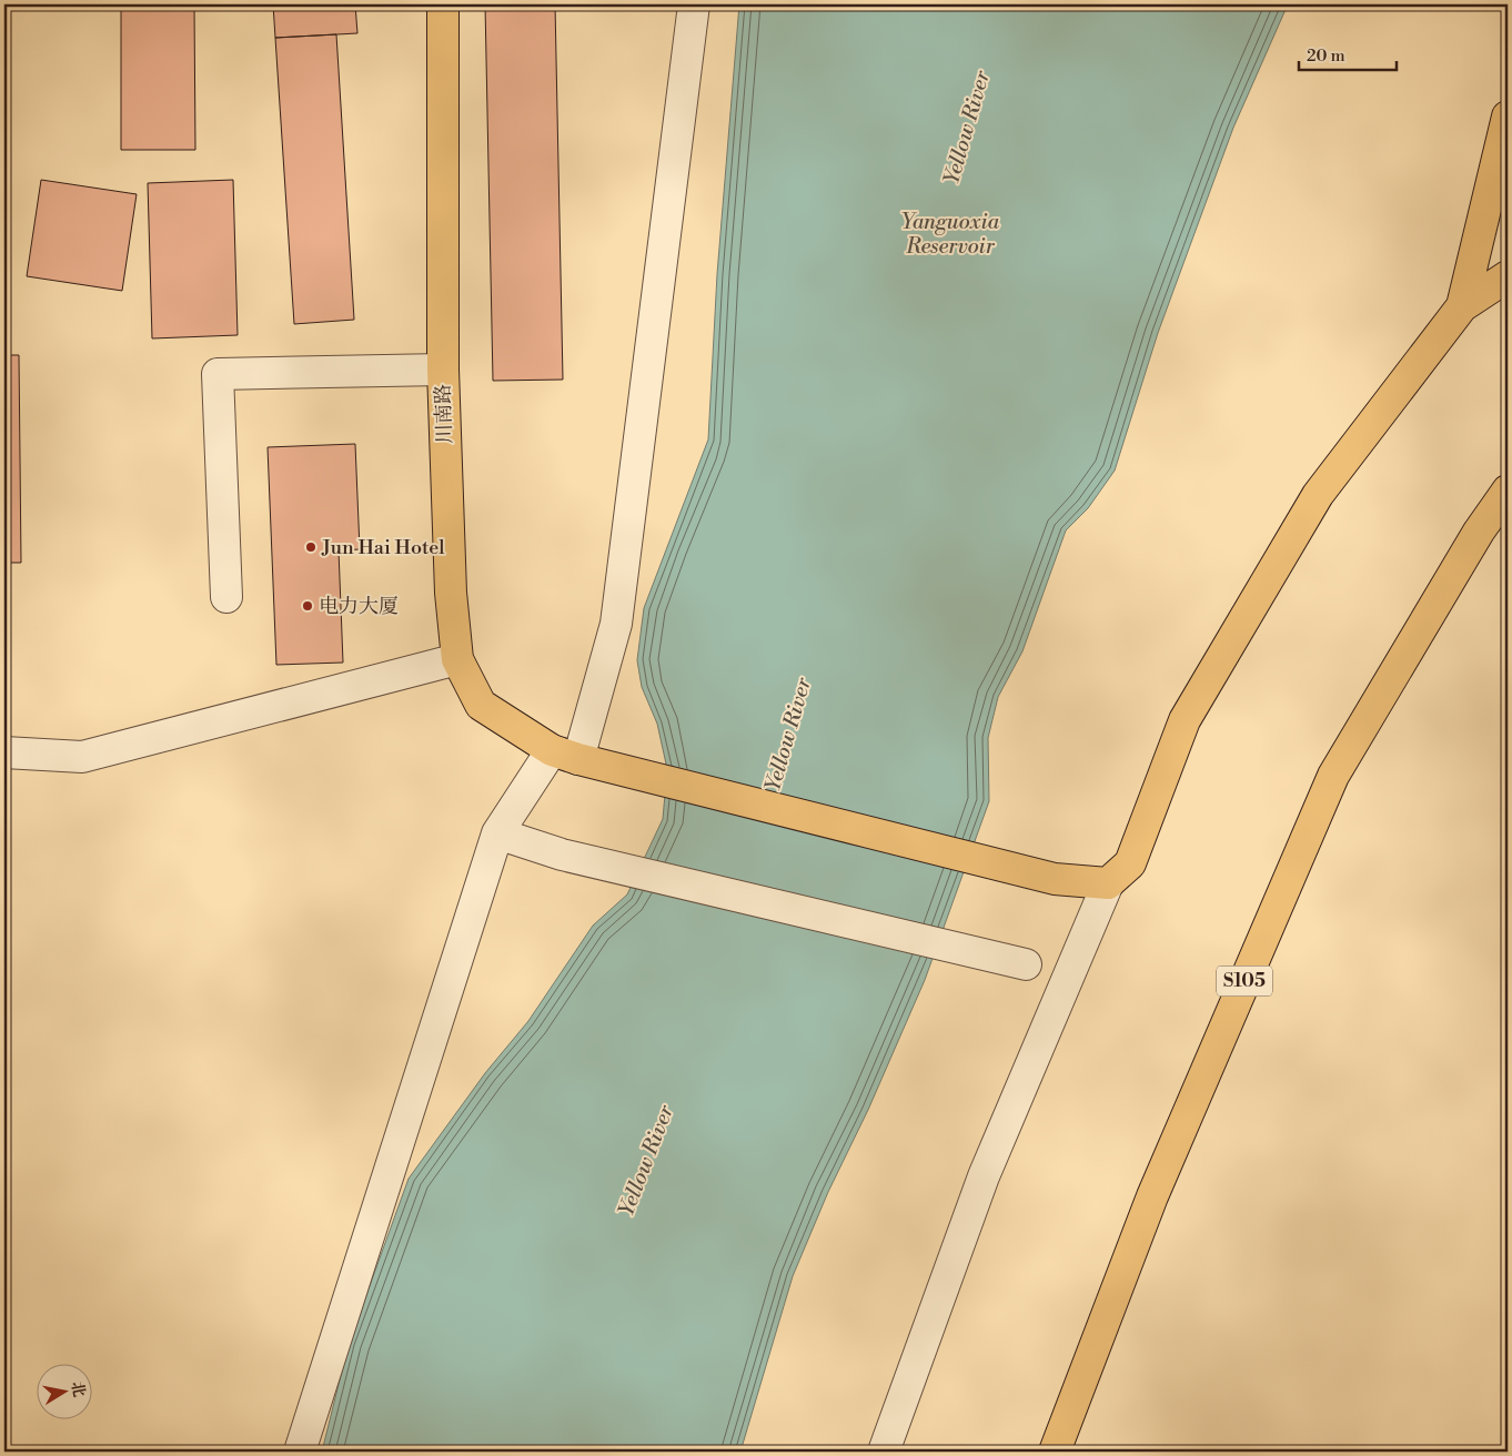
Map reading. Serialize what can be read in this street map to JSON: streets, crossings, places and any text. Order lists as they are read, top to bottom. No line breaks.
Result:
{"streets":{"main road":["川南路","S105"]},"water":["Yellow River","Yanguoxia Reservoir"],"places":["Jun Hai Hotel","电力大厦"],"scale_bar":"20 m","north":"right"}
